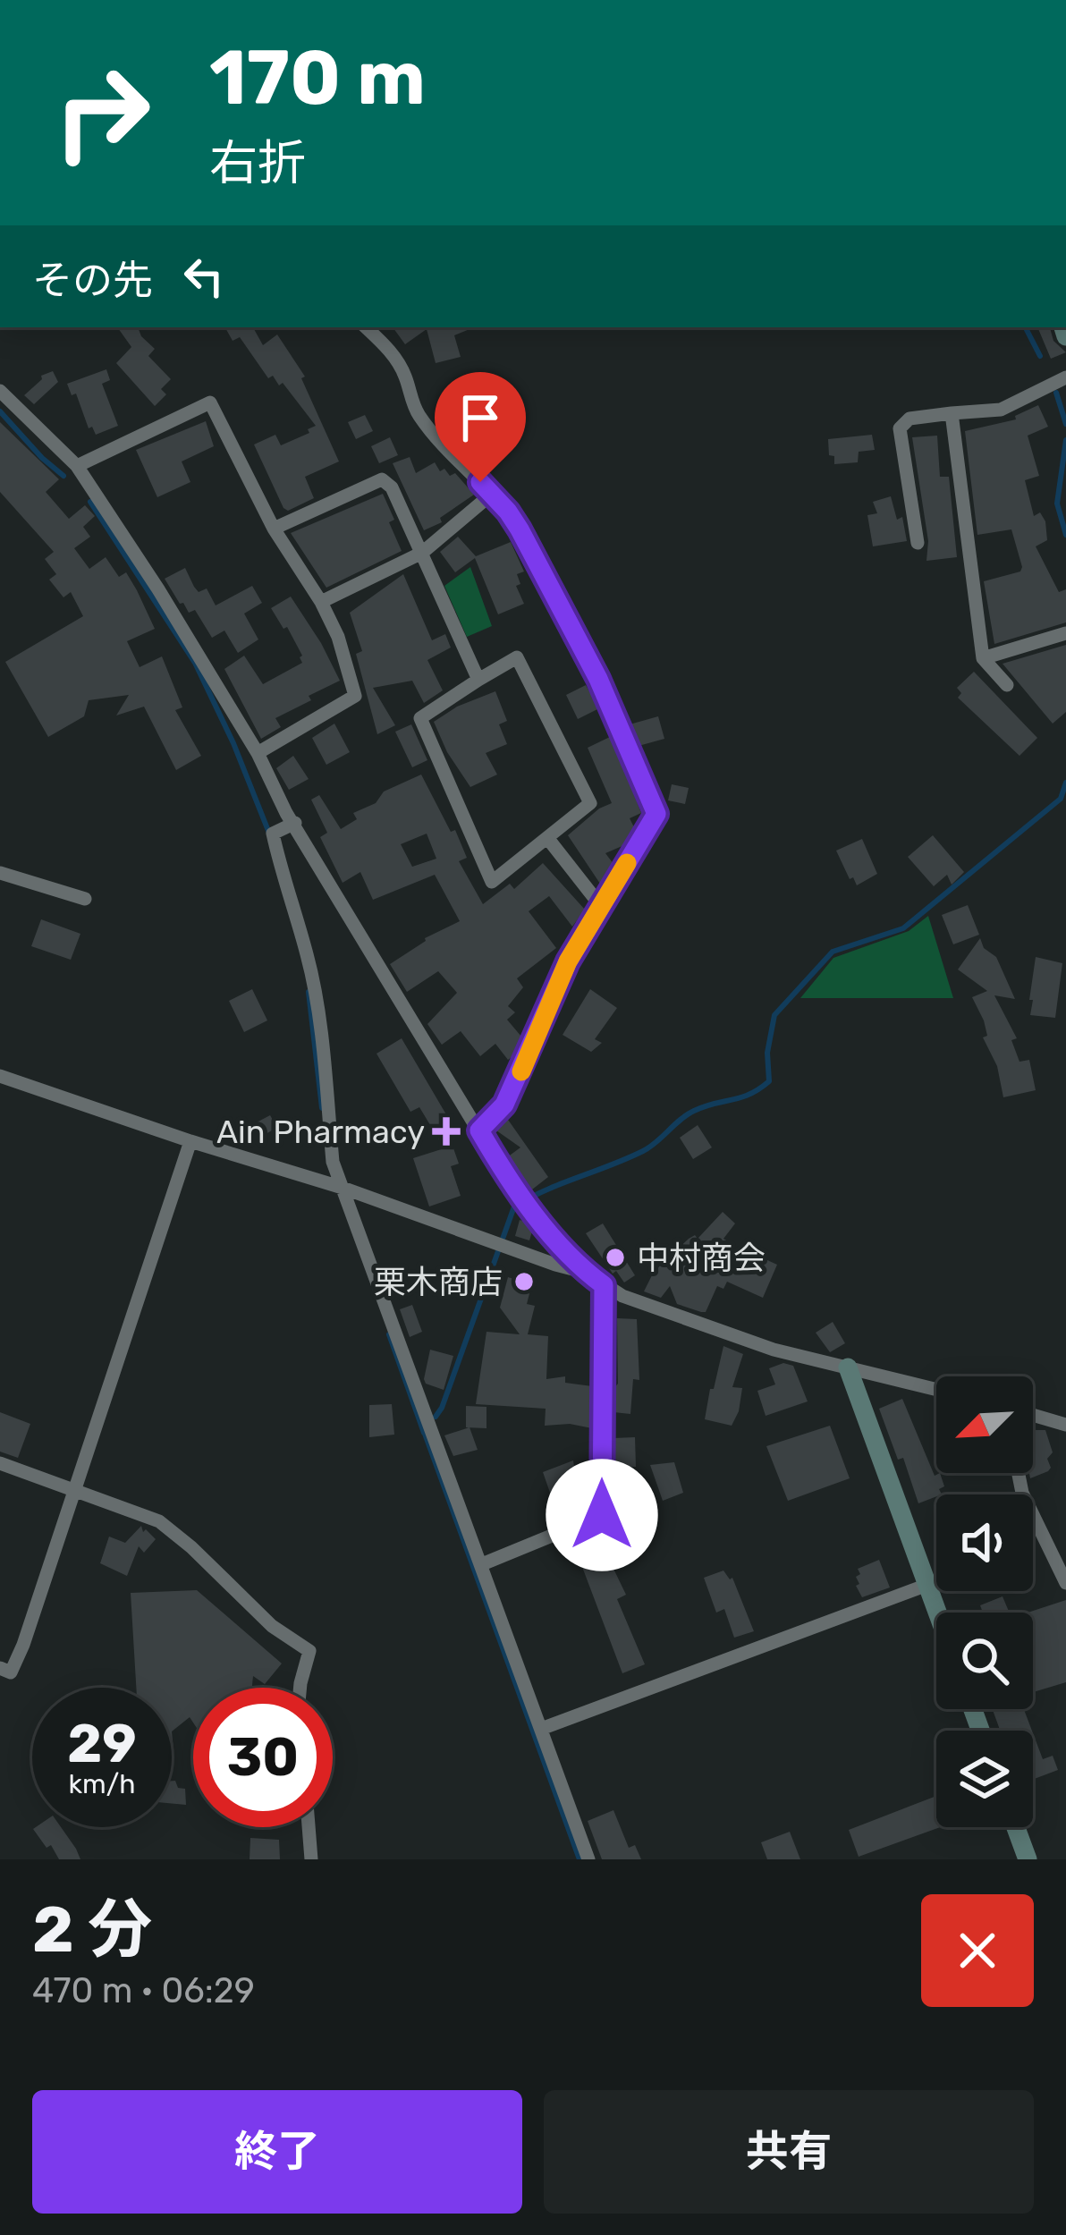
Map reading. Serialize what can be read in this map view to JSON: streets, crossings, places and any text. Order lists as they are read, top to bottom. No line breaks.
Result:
{"places":{"health":["Ain Pharmacy"],"other":["中村商会","栗木商店"]},"north":"bottom left","page":{"turn":["170 m","右折"],"then":"その先","speed":"29 km/h","limit":"30","heading":["2 分","470 m · 06:29"],"buttons":["終了","共有"]}}
